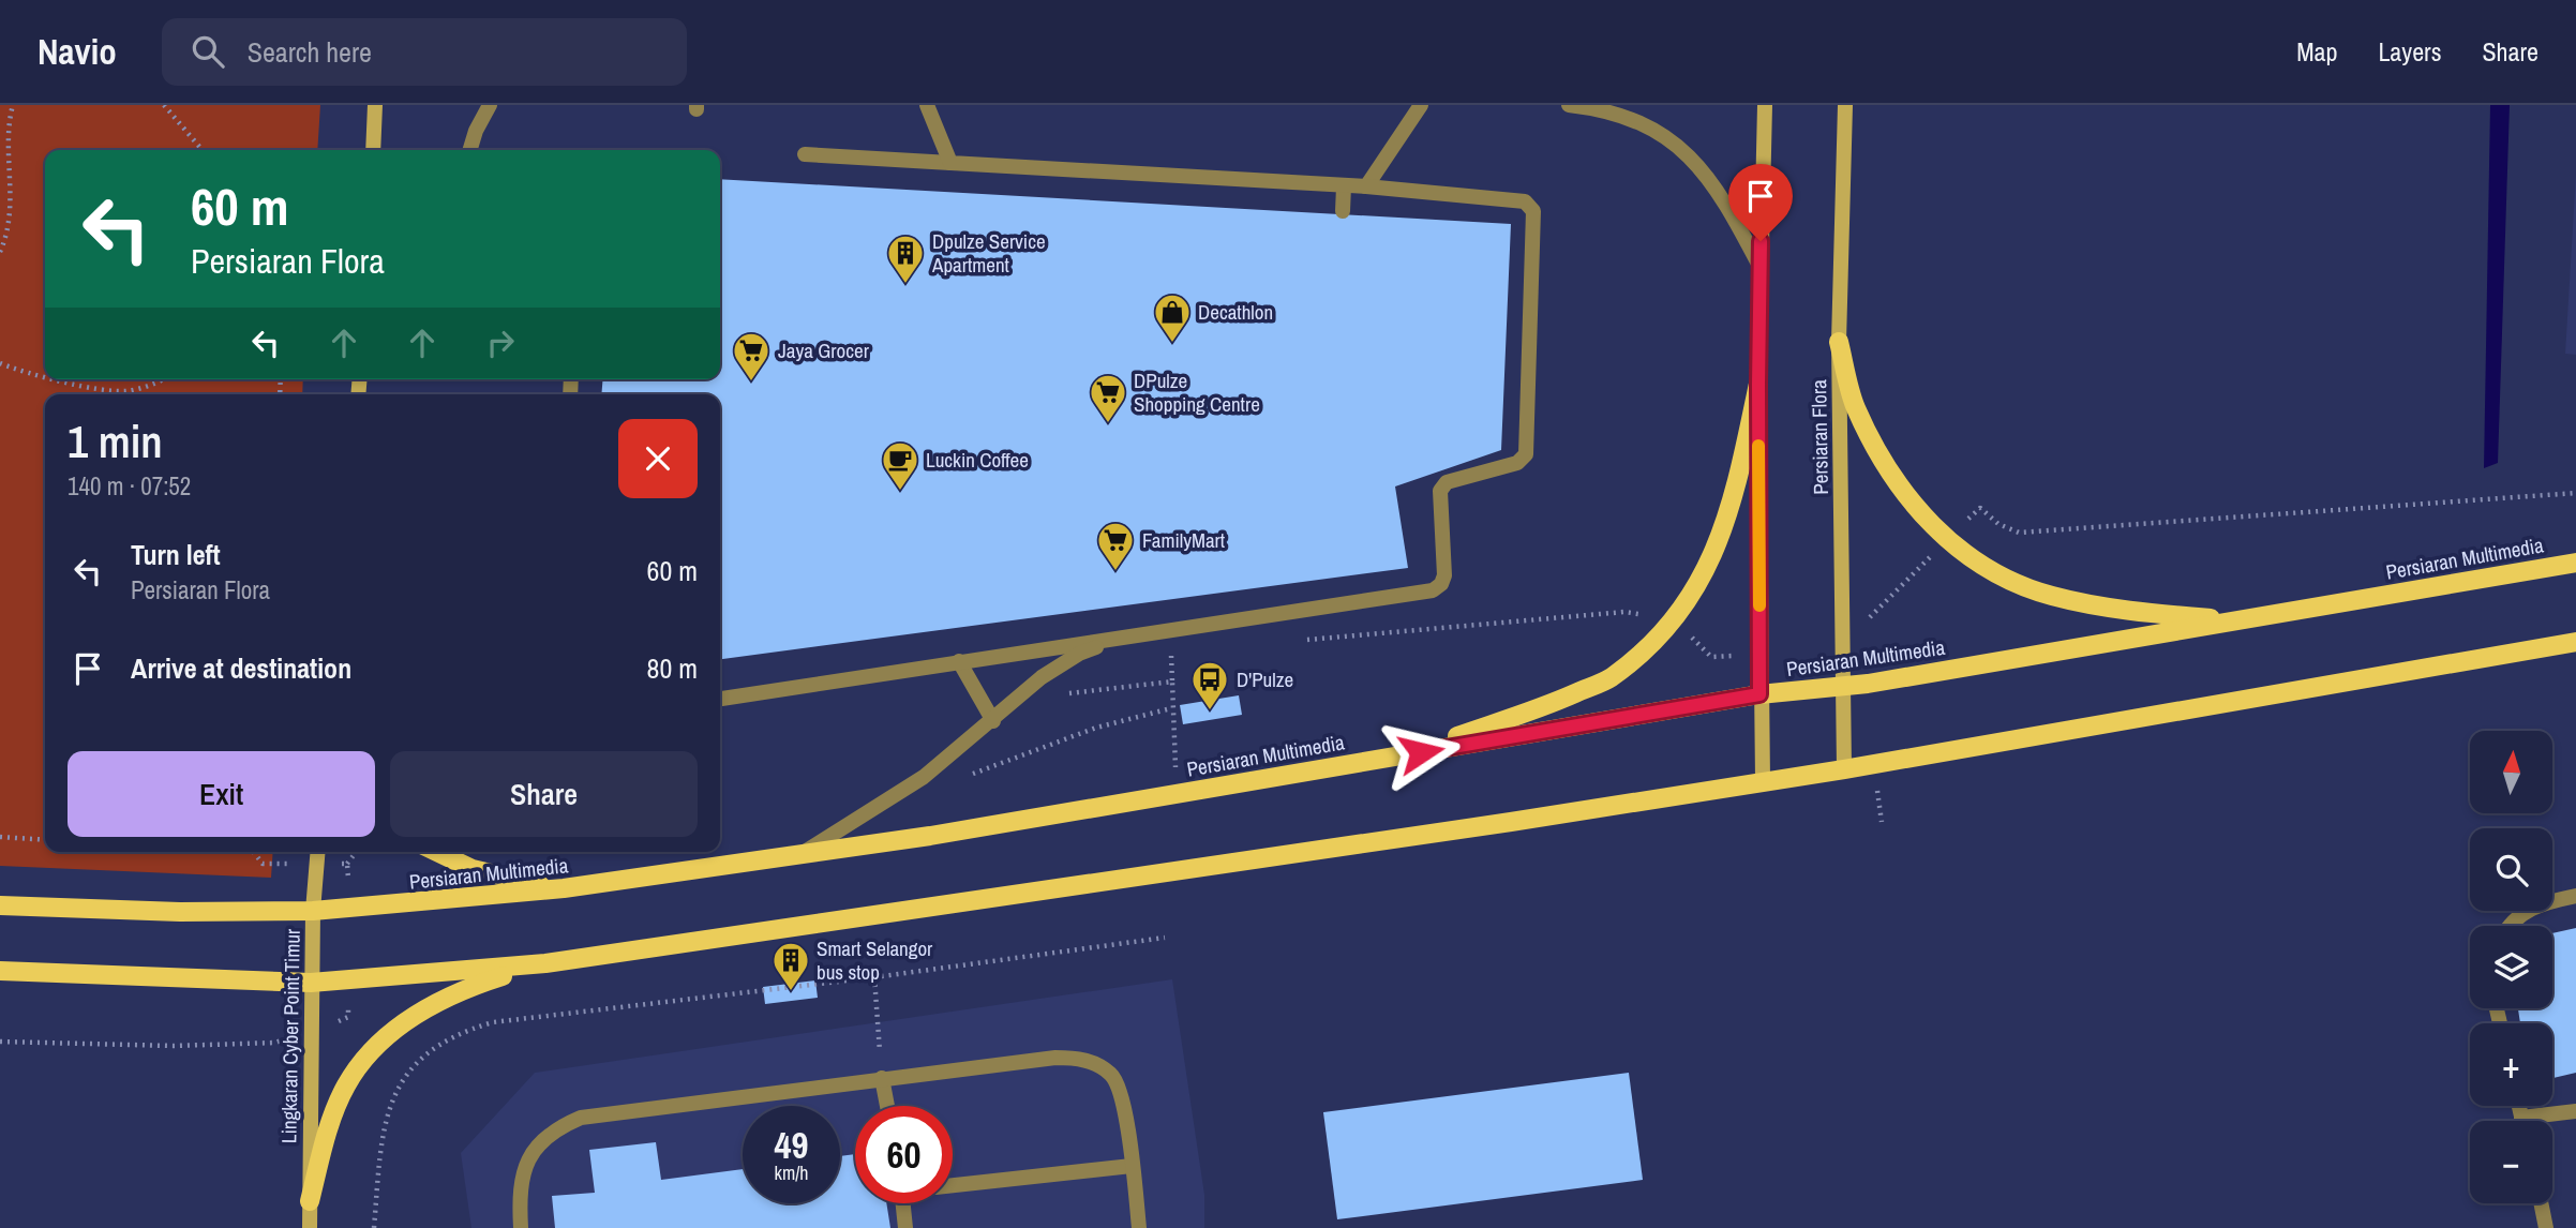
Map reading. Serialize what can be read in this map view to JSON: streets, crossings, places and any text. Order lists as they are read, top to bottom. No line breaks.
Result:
{"streets":{"main road":["Persiaran Flora","Persiaran Multimedia","Lingkaran Cyber Point Timur"]},"crossings":[["Persiaran Flora","Persiaran Multimedia"],["Persiaran Multimedia","Lingkaran Cyber Point Timur"]],"places":{"building":["Dpulze Service Apartment","Smart Selangor bus stop"],"shop":["Decathlon"],"supermarket":["Jaya Grocer","DPulze Shopping Centre","FamilyMart"],"cafe":["Luckin Coffee"],"bus stop":["D'Pulze"]},"north":"top","page":{"header":"Navio","search":"Search here","nav":["Map","Layers","Share"],"turn":["60 m","Persiaran Flora"],"heading":["1 min","140 m · 07:52"],"list":[{"name":"Turn left","note":"Persiaran Flora","value":"60 m"},{"name":"Arrive at destination","value":"80 m"}],"map_buttons":["+","−"],"buttons":["Exit","Share"],"speed":"49 km/h","limit":"60"}}
